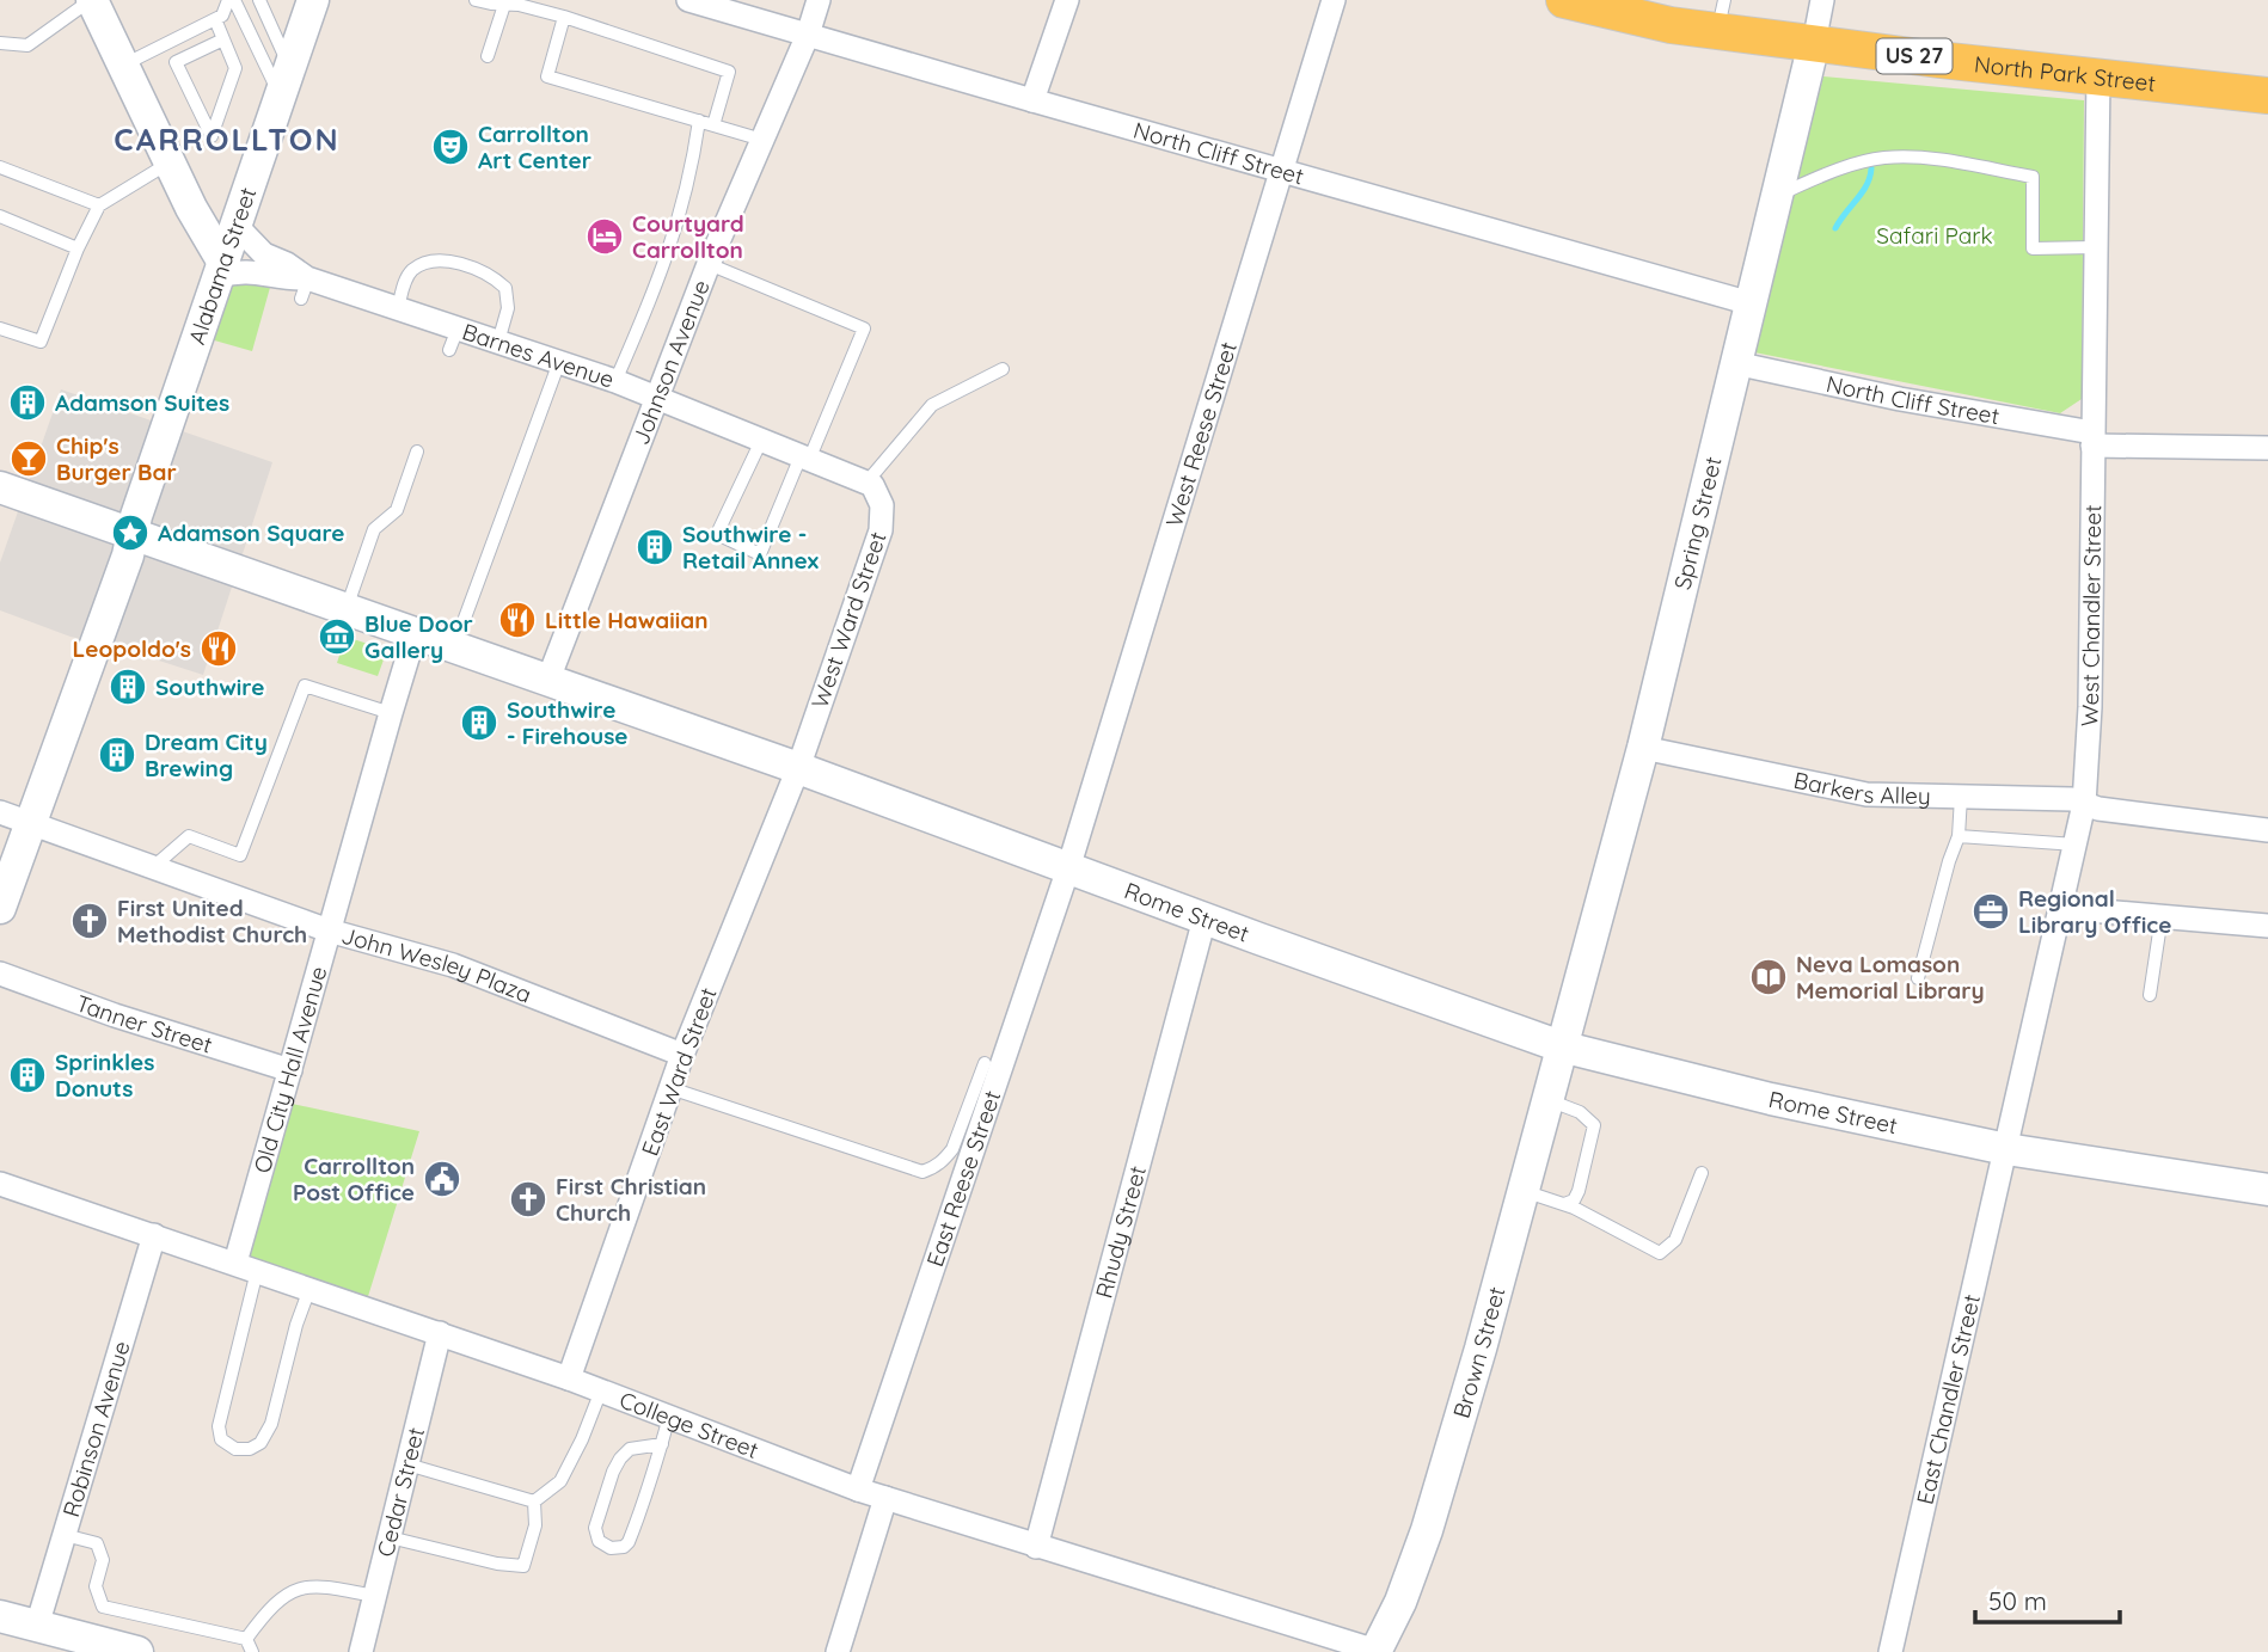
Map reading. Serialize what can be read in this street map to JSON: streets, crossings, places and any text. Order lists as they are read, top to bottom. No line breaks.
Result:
{"streets":{"main road":["US 27","North Park Street"],"street":["North Cliff Street","Alabama Street","Barnes Avenue","Johnson Avenue","West Reese Street","Spring Street","West Chandler Street","West Ward Street","Barkers Alley","Rome Street","John Wesley Plaza","Tanner Street","Old City Hall Avenue","East Ward Street","East Reese Street","Rhudy Street","Brown Street","East Chandler Street","College Street","Robinson Avenue","Cedar Street"]},"crossings":[["North Park Street","Spring Street"],["North Park Street","West Chandler Street"],["North Cliff Street","Johnson Avenue"],["North Cliff Street","West Reese Street"],["North Cliff Street","Spring Street"],["North Cliff Street","West Chandler Street"],["Alabama Street","Rome Street"],["Alabama Street","John Wesley Plaza"],["Barnes Avenue","Johnson Avenue"],["Johnson Avenue","Rome Street"],["West Reese Street","Rome Street"],["West Reese Street","East Reese Street"],["Spring Street","Barkers Alley"],["Spring Street","Rome Street"],["Spring Street","Brown Street"],["West Chandler Street","Barkers Alley"],["West Chandler Street","Rome Street"],["West Chandler Street","East Chandler Street"],["West Ward Street","Rome Street"],["West Ward Street","East Ward Street"],["Rome Street","Old City Hall Avenue"],["Rome Street","East Ward Street"],["Rome Street","East Reese Street"],["Rome Street","Rhudy Street"],["Rome Street","Brown Street"],["Rome Street","East Chandler Street"],["John Wesley Plaza","Old City Hall Avenue"],["John Wesley Plaza","East Ward Street"],["Tanner Street","Old City Hall Avenue"],["Old City Hall Avenue","College Street"],["East Ward Street","College Street"],["East Reese Street","College Street"],["Rhudy Street","College Street"],["Brown Street","College Street"],["College Street","Robinson Avenue"],["College Street","Cedar Street"]],"districts":["CARROLLTON"],"parks":["Safari Park"],"places":{"theatre":["Carrollton Art Center"],"hotel":["Courtyard Carrollton"],"building":["Adamson Suites","Southwire - Retail Annex","Southwire","Southwire - Firehouse","Dream City Brewing","Sprinkles Donuts"],"bar":["Chip's Burger Bar"],"place":["Adamson Square"],"restaurant":["Little Hawaiian","Leopoldo's"],"museum":["Blue Door Gallery"],"office":["Regional Library Office"],"church":["First United Methodist Church","First Christian Church"],"library":["Neva Lomason Memorial Library"],"public building":["Carrollton Post Office"]},"scale_bar":"50 m"}
